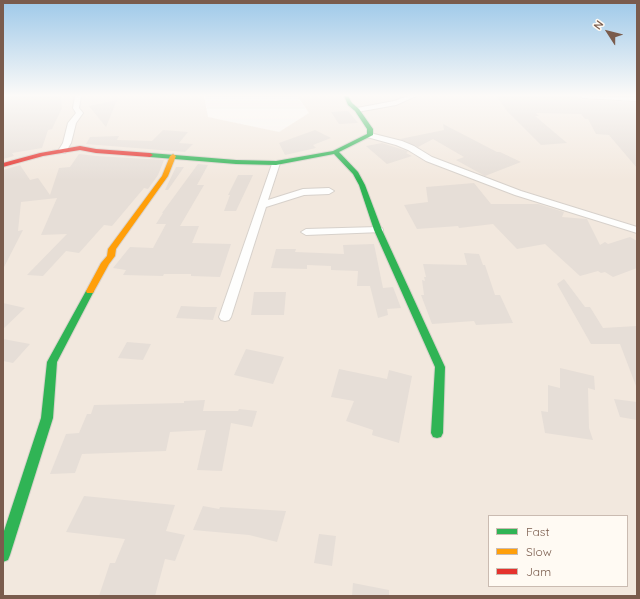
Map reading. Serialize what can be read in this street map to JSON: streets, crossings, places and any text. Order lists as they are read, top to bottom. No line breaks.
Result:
{"legend":["Fast","Slow","Jam"],"north":"top left"}
